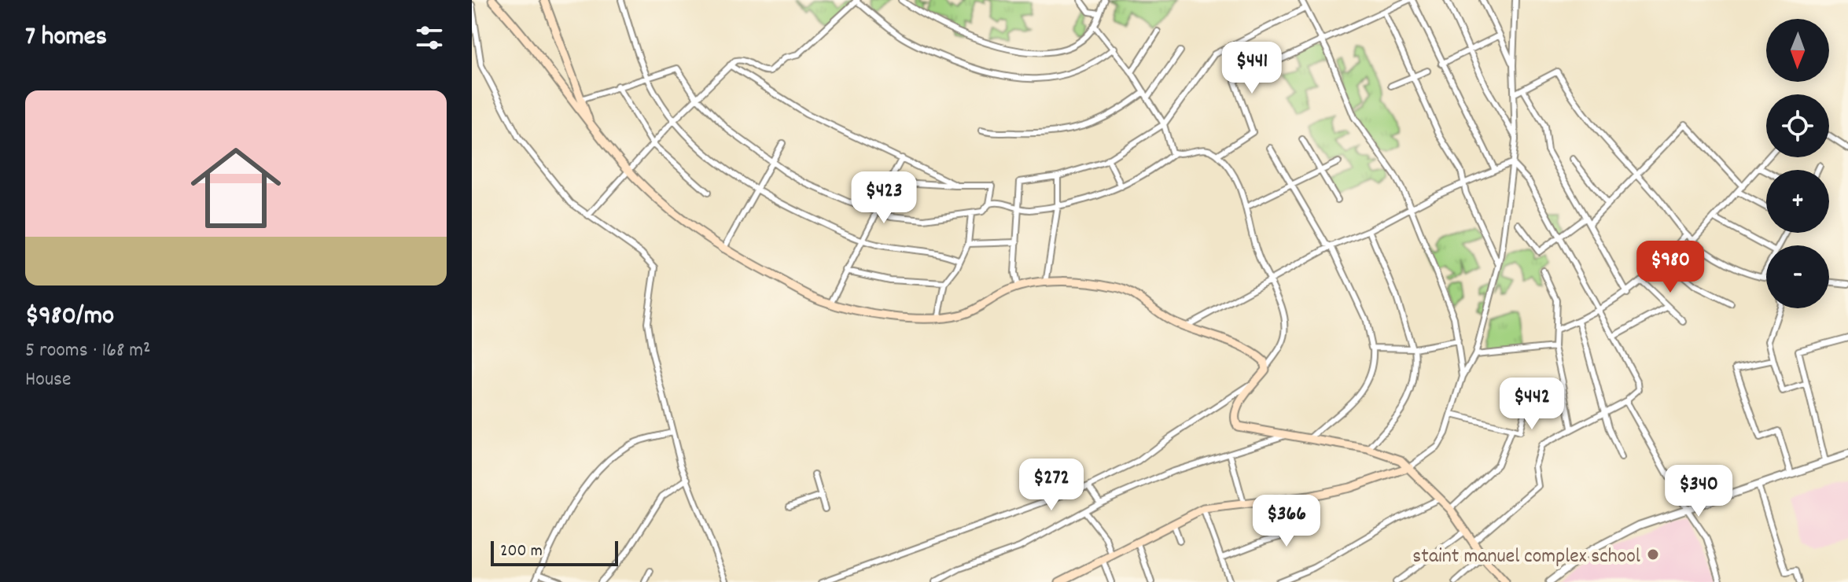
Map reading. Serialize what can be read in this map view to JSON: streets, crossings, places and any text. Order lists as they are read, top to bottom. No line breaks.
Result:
{"places":["staint manuel complex school"],"scale_bar":"200 m","north":"bottom","page":{"heading":"7 homes","map_buttons":["+","−"],"price":["$441","$423","$980","$442","$272","$340","$366"],"list":[{"name":"$980/mo","note":"5 rooms · 168 m² · House"}],"scale":"200 m"}}
